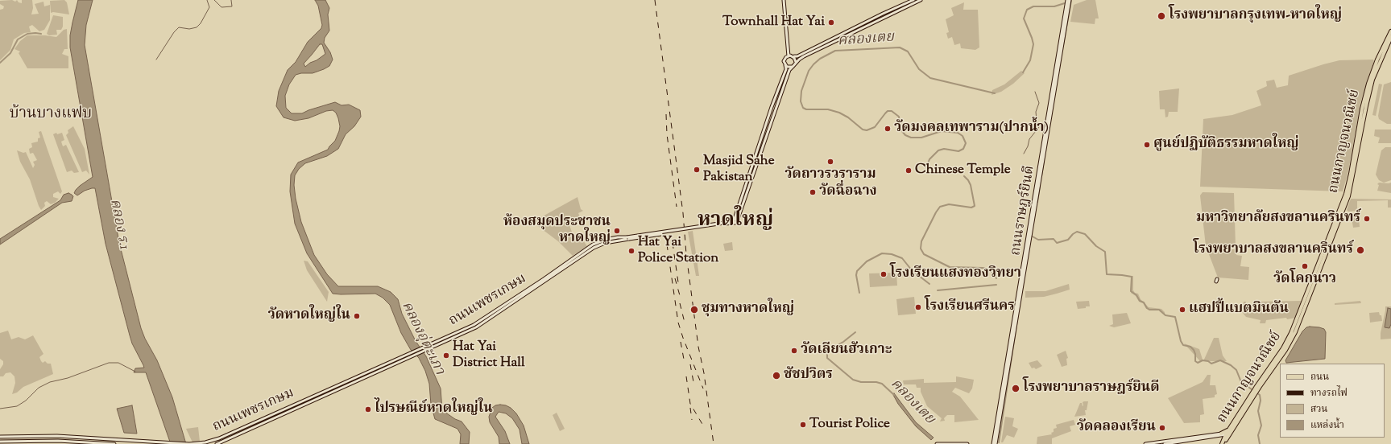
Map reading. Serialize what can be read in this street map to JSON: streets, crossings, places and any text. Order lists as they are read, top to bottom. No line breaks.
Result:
{"streets":{"main road":["ถนนกาญจนวณิชย์","ถนนราษฎร์ยินดี","ถนนเพชรเกษม"]},"districts":["บ้านบางแฟบ","หาดใหญ่"],"water":["คลองเตย","คลอง ร.1","คลองอุ่ตะเภา"],"places":["โรงพยาบาลกรุงเทพ-หาดใหญ่","Townhall Hat Yai","วัดมงคลเทพาราม(ปากน้ำ)","ศูนย์ปฏิบัติธรรมหาดใหญ่","วัดถาวรวราราม","Masjid Sahe Pakistan","Chinese Temple","วัดฉื่อฉาง","มหาวิทยาลัยสงขลานครินทร์","ห้องสมุดประชาชน หาดใหญ่","โรงพยาบาลสงขลานครินทร์","Hat Yai Police Station","วัดโคกนาว","โรงเรียนแสงทองวิทยา","โรงเรียนศรีนคร","ชุมทางหาดใหญ่","แฮปปี้แบตมินตัน","วัดหาดใหญ่ใน","วัดเลียนฮัวเกาะ","Hat Yai District Hall","ชัชปวิตร","โรงพยาบาลราษฎร์ยินดี","ไปรษณีย์หาดใหญ่ใน","Tourist Police","วัดคลองเรียน"],"legend":["ถนน","ทางรถไฟ","สวน","แหล่งน้ำ"]}
